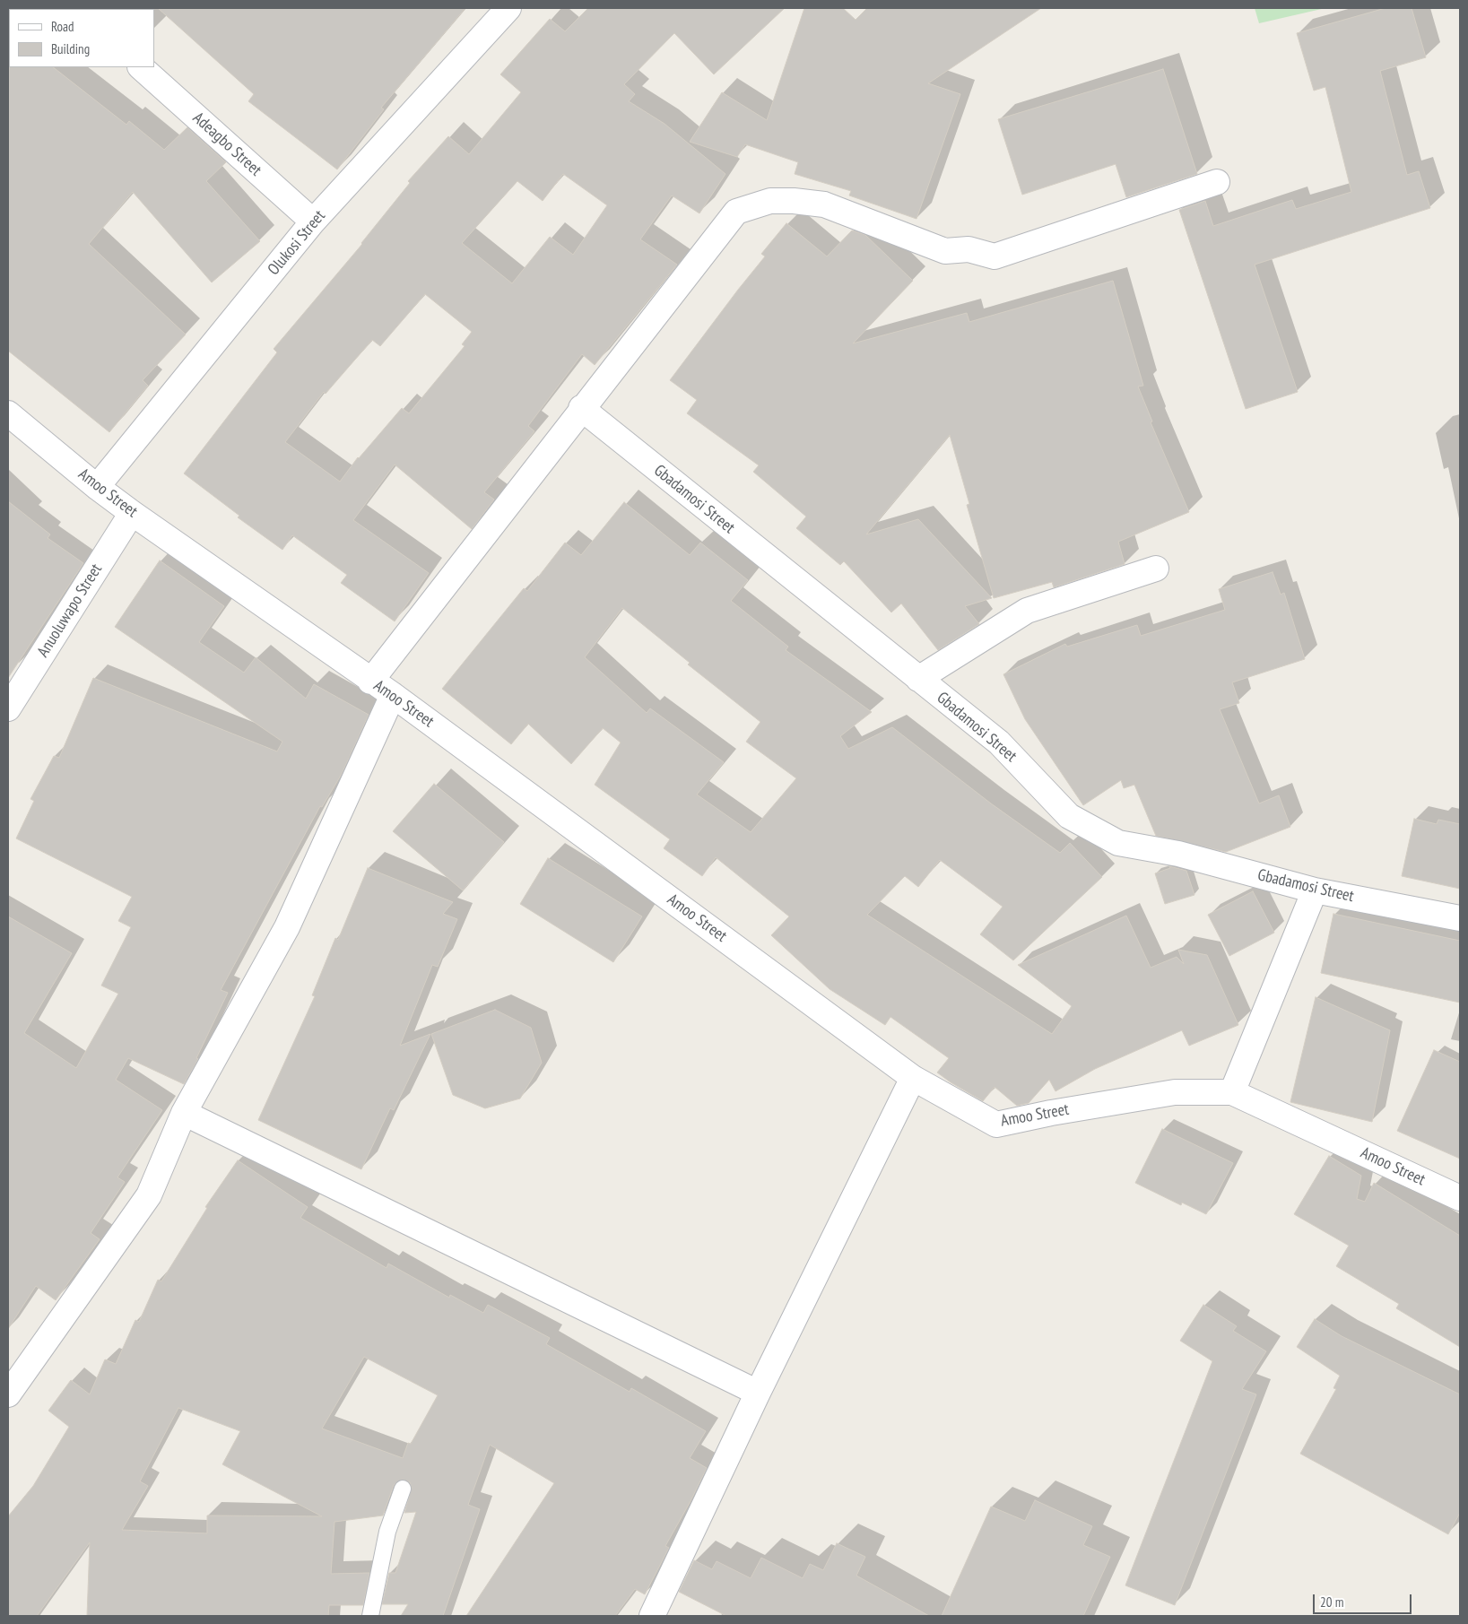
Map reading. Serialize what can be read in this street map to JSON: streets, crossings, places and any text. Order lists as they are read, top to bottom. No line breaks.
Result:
{"streets":{"street":["Adeagbo Street","Olukosi Street","Amoo Street","Gbadamosi Street","Anuoluwapo Street"]},"crossings":[["Adeagbo Street","Olukosi Street"],["Olukosi Street","Amoo Street"],["Amoo Street","Anuoluwapo Street"]],"legend":["Road","Building"],"scale_bar":"20 m"}
